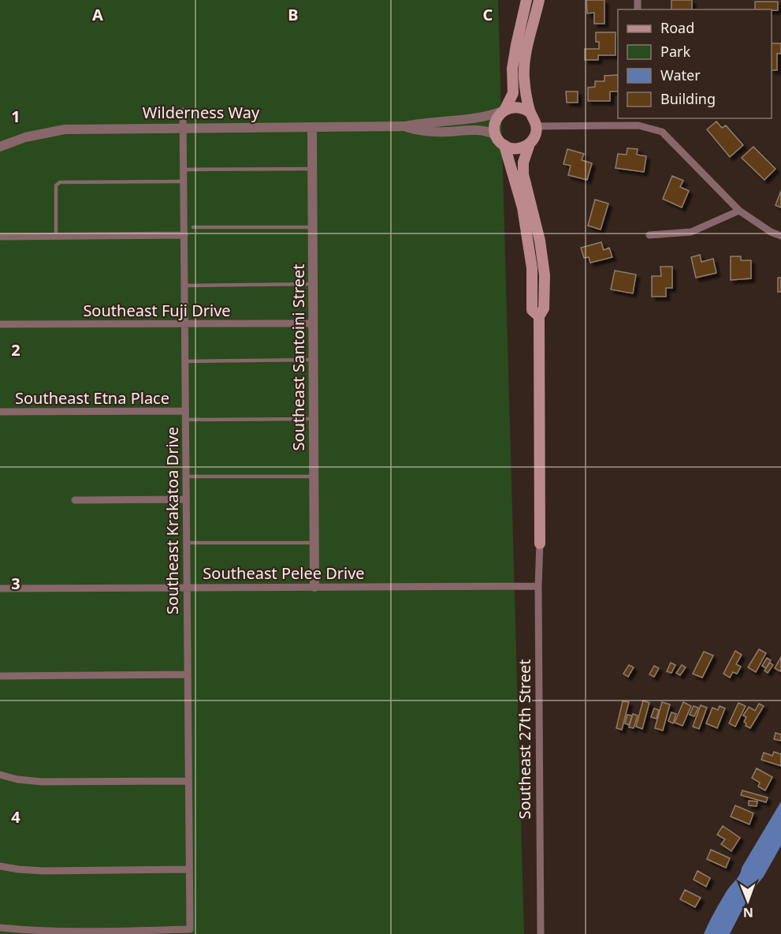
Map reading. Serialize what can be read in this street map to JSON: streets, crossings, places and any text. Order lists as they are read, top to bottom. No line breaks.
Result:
{"streets":{"street":["Wilderness Way","Southeast Fuji Drive","Southeast Santoini Street","Southeast Etna Place","Southeast Krakatoa Drive","Southeast Pelee Drive","Southeast 27th Street"]},"crossings":[["Wilderness Way","Southeast Santoini Street"],["Wilderness Way","Southeast Krakatoa Drive"],["Southeast Fuji Drive","Southeast Santoini Street"],["Southeast Fuji Drive","Southeast Krakatoa Drive"],["Southeast Santoini Street","Southeast Pelee Drive"],["Southeast Etna Place","Southeast Krakatoa Drive"],["Southeast Krakatoa Drive","Southeast Pelee Drive"],["Southeast Pelee Drive","Southeast 27th Street"]],"legend":["Road","Park","Water","Building"],"north":"bottom","grid":{"columns":["A","B","C"],"rows":["1","2","3","4"]}}
